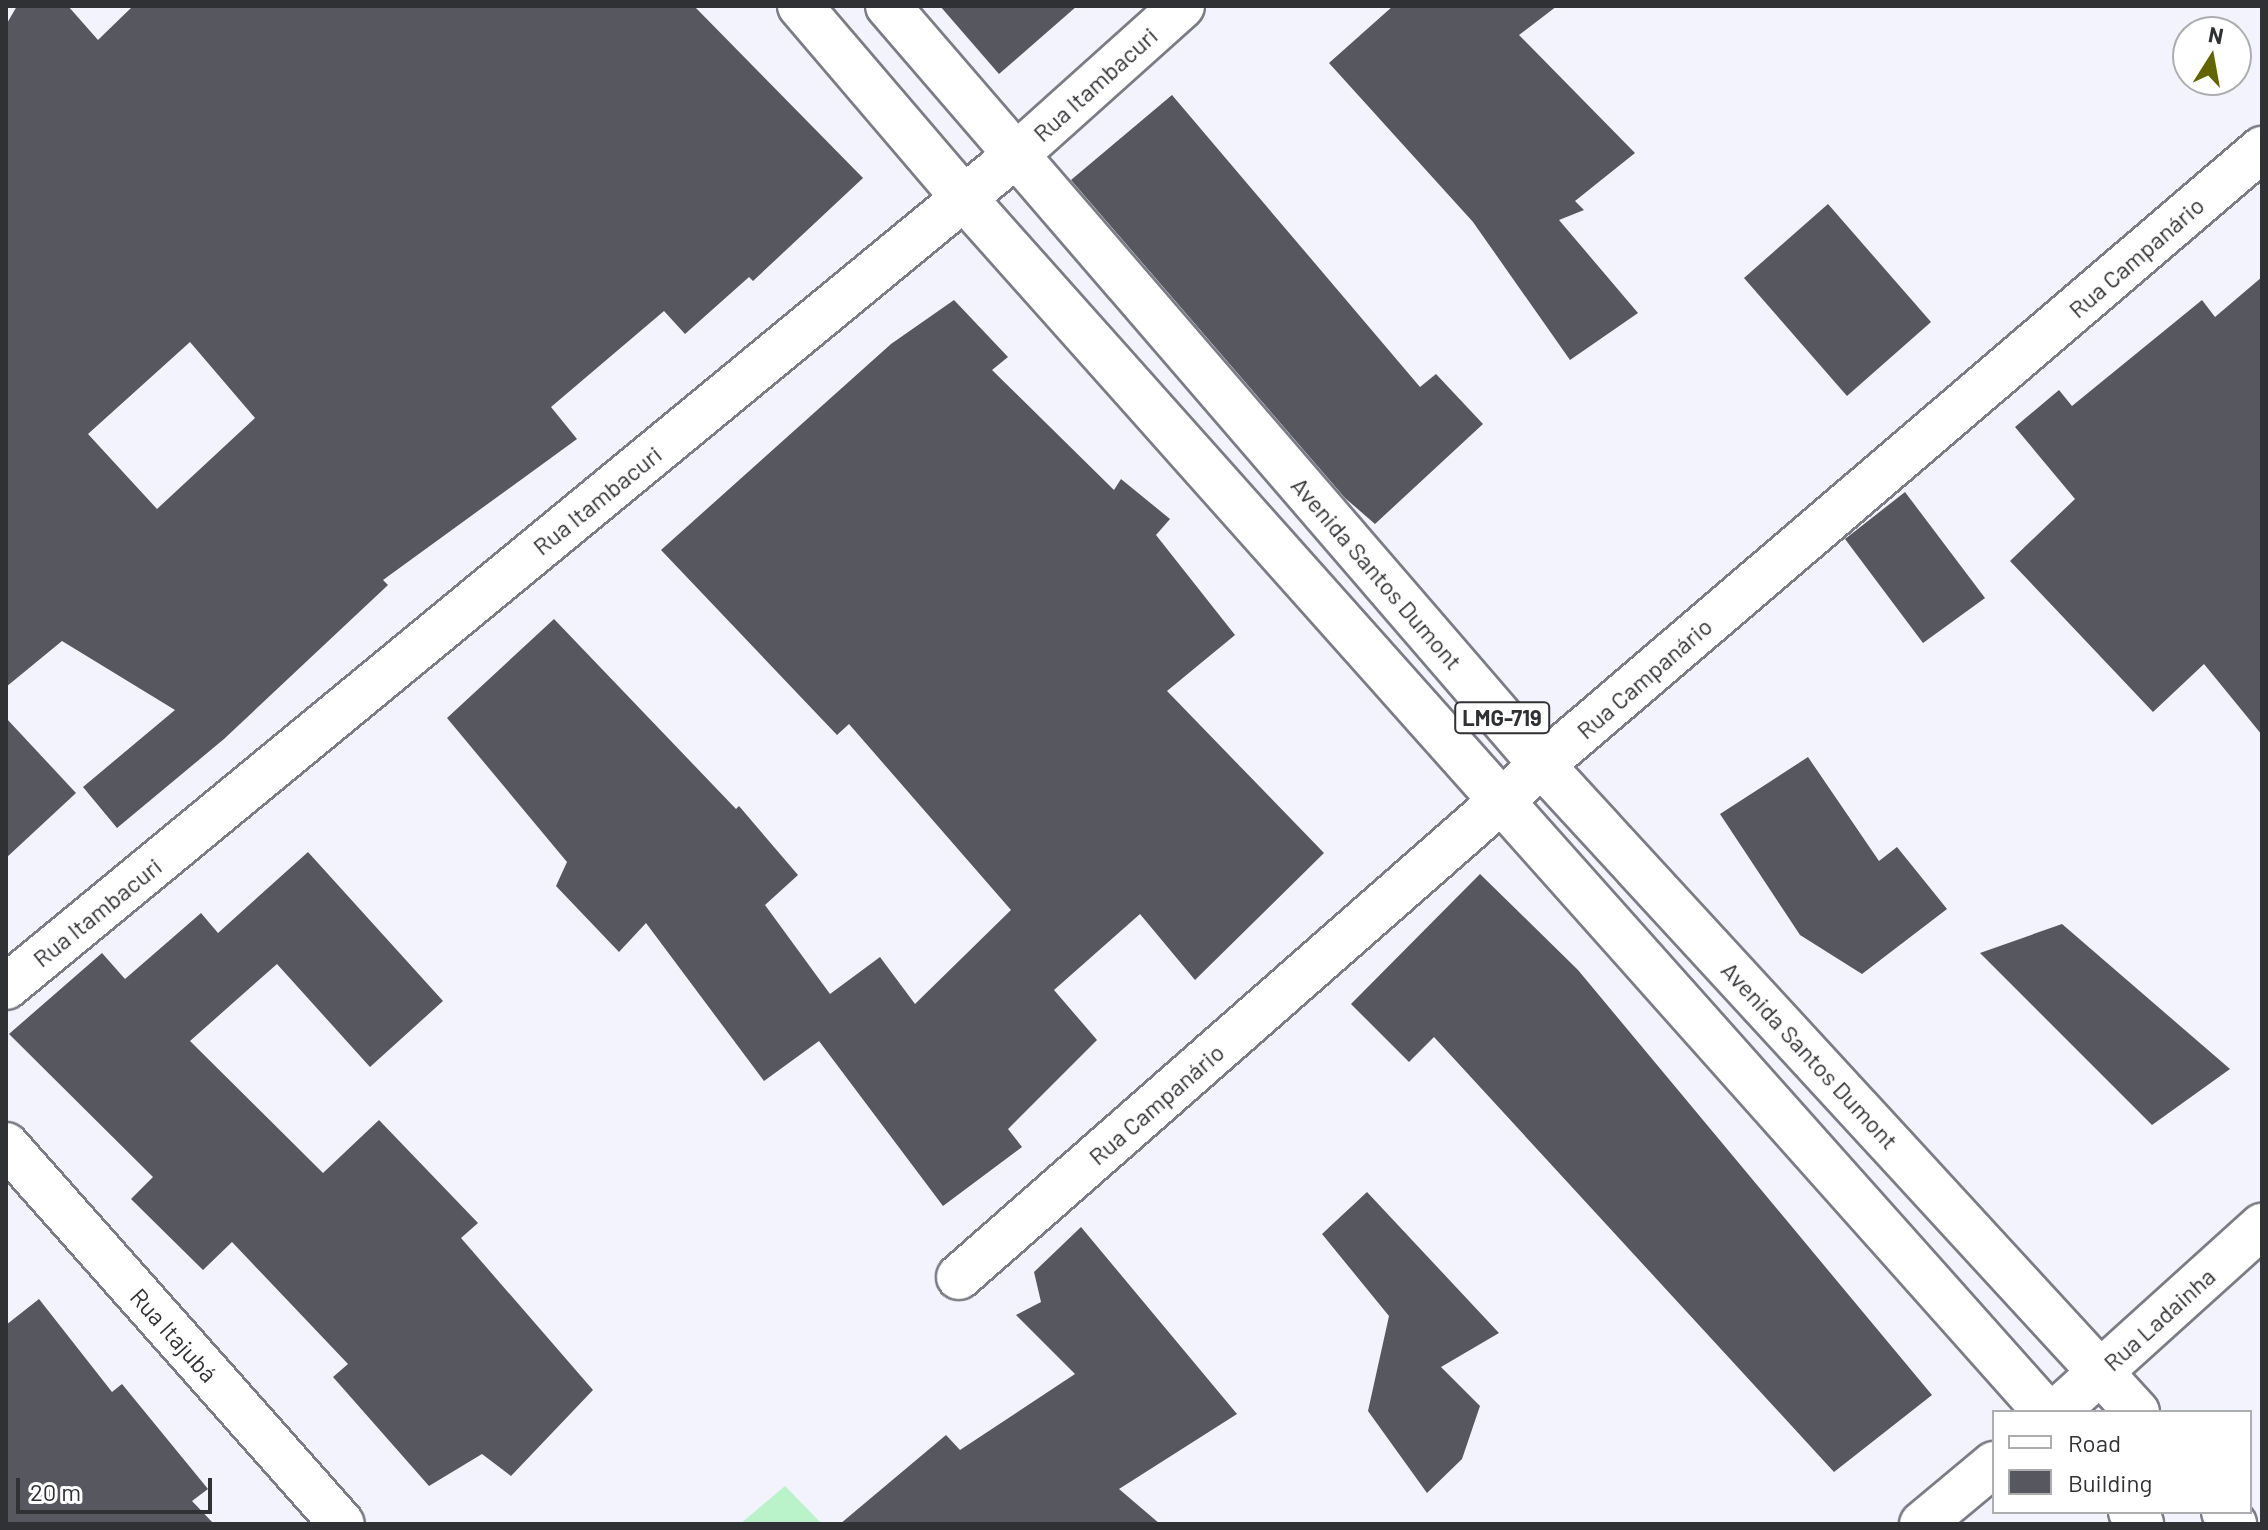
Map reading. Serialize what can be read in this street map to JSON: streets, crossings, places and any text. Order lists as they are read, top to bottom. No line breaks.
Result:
{"streets":{"street":["Rua Itambacuri","Rua Campanário","Avenida Santos Dumont","LMG-719","Rua Ladainha","Rua Itajubá"]},"crossings":[["Rua Itambacuri","Avenida Santos Dumont"],["Rua Itambacuri","LMG-719"],["Rua Campanário","Avenida Santos Dumont"],["Rua Campanário","LMG-719"],["Avenida Santos Dumont","Rua Ladainha"]],"legend":["Road","Building"],"scale_bar":"20 m","north":"top"}
